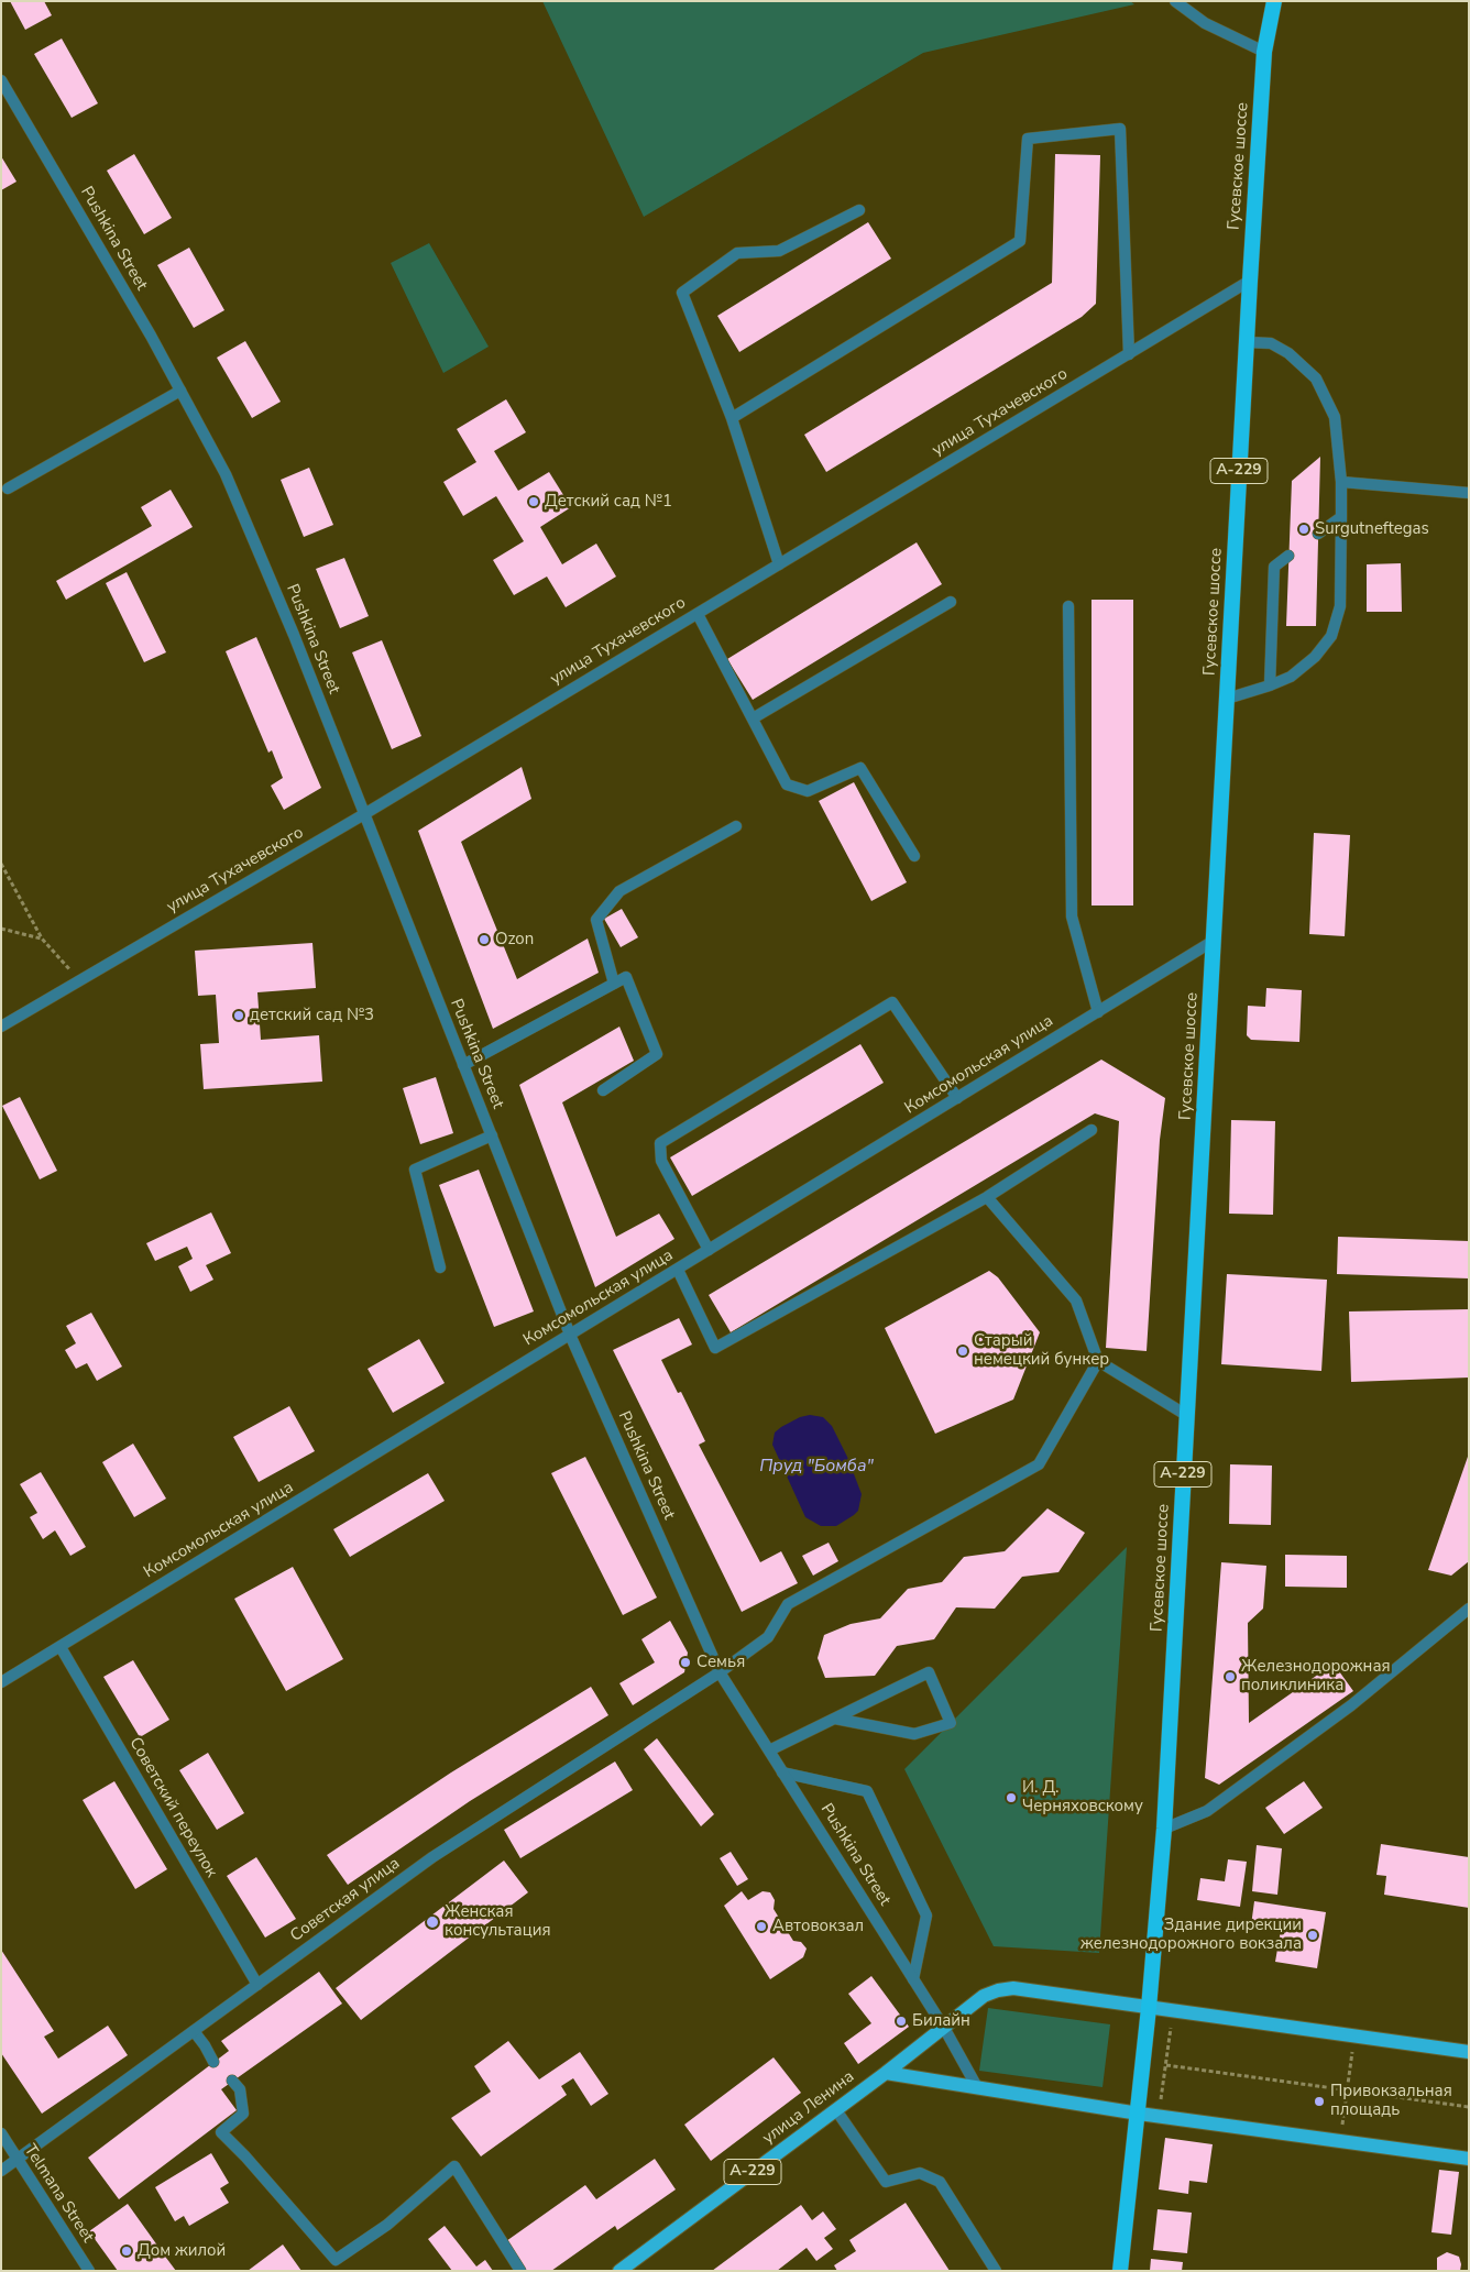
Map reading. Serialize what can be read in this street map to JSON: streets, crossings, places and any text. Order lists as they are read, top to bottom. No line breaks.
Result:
{"streets":{"highway":["Гусевское шоссе","А-229"],"main road":["улица Ленина"],"street":["Pushkina Street","улица Тухачевского","Комсомольская улица","Советский переулок","Советская улица","Telmana Street"]},"crossings":[["Гусевское шоссе","улица Тухачевского"],["Гусевское шоссе","Комсомольская улица"],["Гусевское шоссе","улица Ленина"],["Pushkina Street","улица Тухачевского"],["Pushkina Street","Комсомольская улица"],["Pushkina Street","Советская улица"],["Pushkina Street","улица Ленина"],["Комсомольская улица","Советский переулок"],["Советский переулок","Советская улица"],["Советская улица","Telmana Street"]],"water":["Пруд \"Бомба\""],"places":["Детский сад №1","Surgutneftegas","Ozon","детский сад №3","Старый немецкий бункер","Семья","Железнодорожная поликлиника","И. Д. Черняховскому","Женская консультация","Автовокзал","Здание дирекции железнодорожного вокзала","Билайн","Привокзальная площадь","Дом жилой"]}
